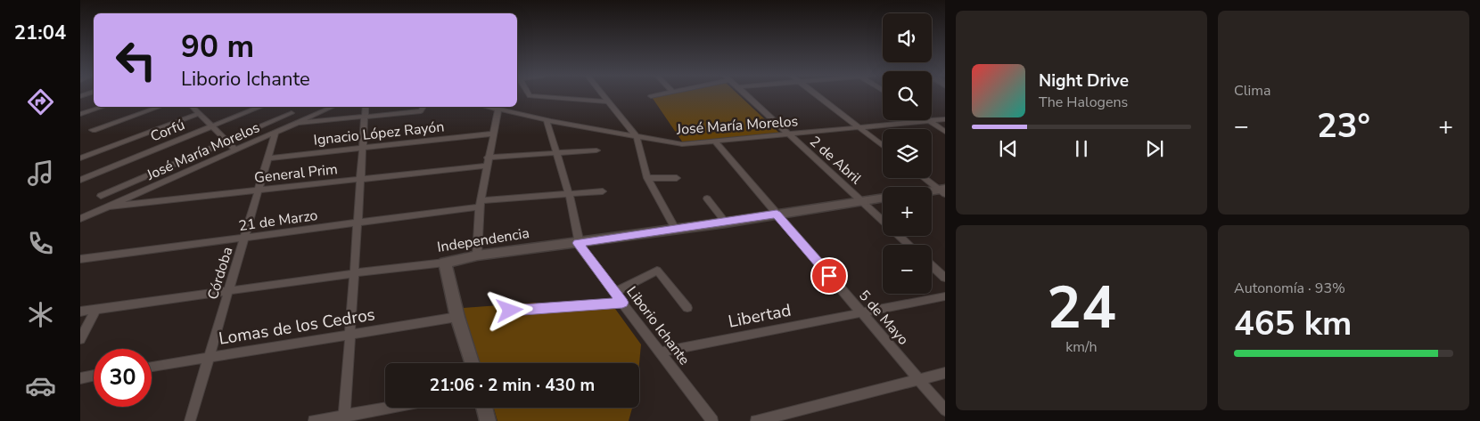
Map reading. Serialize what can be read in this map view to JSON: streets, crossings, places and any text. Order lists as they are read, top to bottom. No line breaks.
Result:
{"streets":{"main road":["Independencia"],"street":["José María Morelos","Corfú","Ignacio López Rayón","2 de Abril","General Prim","21 de Marzo","Córdoba","Libertad","5 de Mayo","Liborio Ichante","Lomas de los Cedros"]},"crossings":[["José María Morelos","2 de Abril"],["José María Morelos","General Prim"],["José María Morelos","Córdoba"],["José María Morelos","5 de Mayo"],["José María Morelos","Liborio Ichante"],["Ignacio López Rayón","Córdoba"],["2 de Abril","Independencia"],["General Prim","Córdoba"],["General Prim","Liborio Ichante"],["21 de Marzo","Córdoba"],["21 de Marzo","Liborio Ichante"],["Independencia","Córdoba"],["Independencia","5 de Mayo"],["Independencia","Liborio Ichante"],["Córdoba","Lomas de los Cedros"],["Libertad","5 de Mayo"],["Libertad","Liborio Ichante"]],"page":{"tabs":"21:04","tile":["Clima",["24","km/h"],["Autonomía · 93%","465 km"]],"map_buttons":["+","−"],"turn":["90 m","Liborio Ichante"],"song":["Night Drive","The Halogens"],"heat":["−","23°","+"],"limit":"30","trip":"21:06 · 2 min · 430 m"}}
